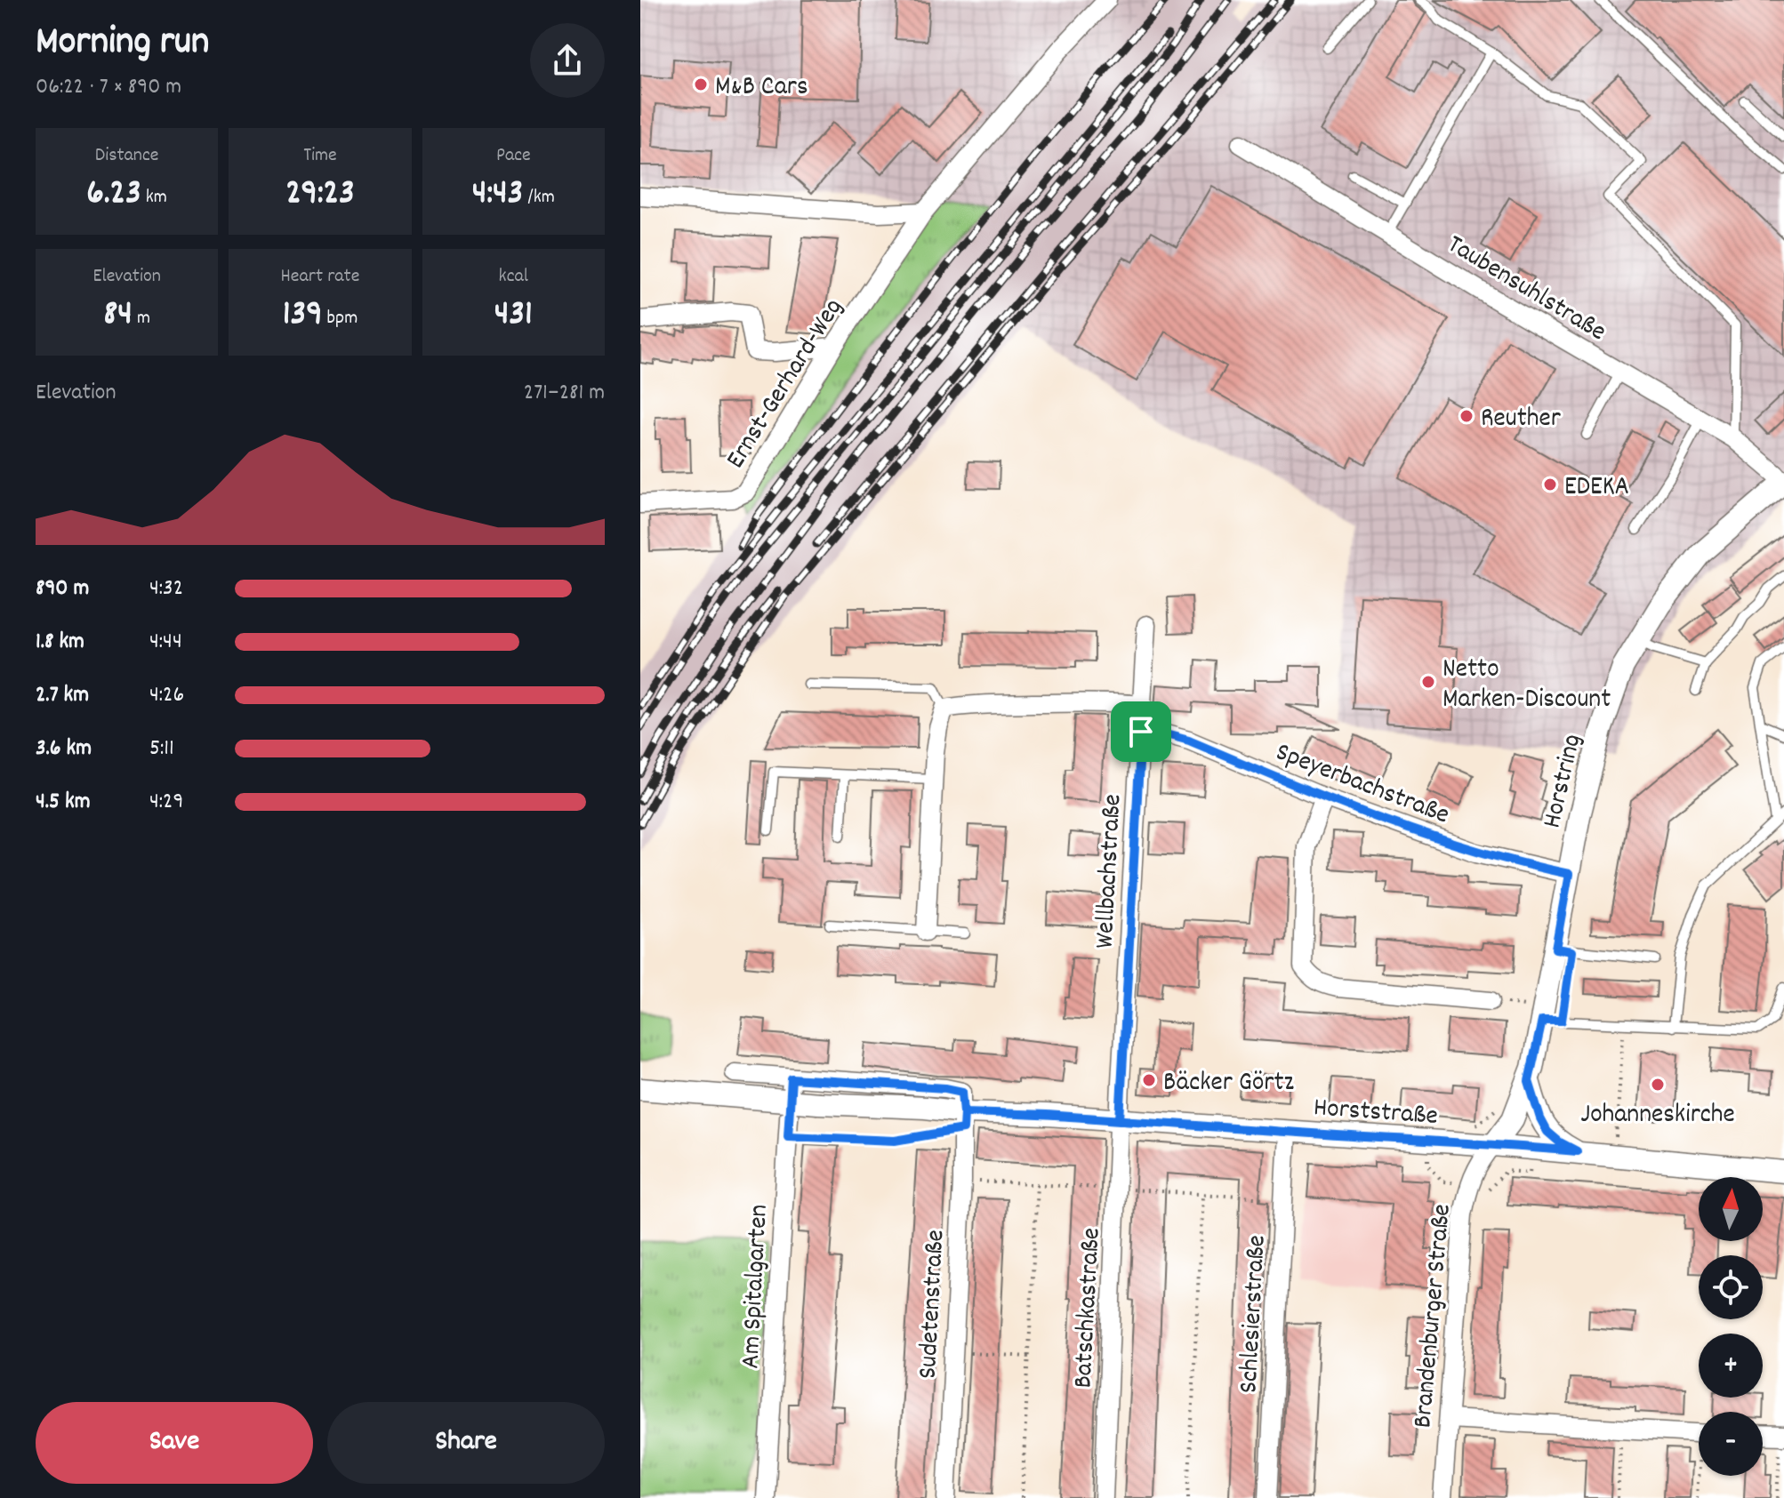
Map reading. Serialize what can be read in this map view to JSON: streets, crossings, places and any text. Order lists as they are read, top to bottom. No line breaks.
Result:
{"streets":{"street":["Taubensuhlstraße","Ernst-Gerhard-Weg","Horstring","Speyerbachstraße","Wellbachstraße","Horststraße","Am Spitalgarten","Sudetenstraße","Batschkastraße","Schlesierstraße","Brandenburger Straße"]},"crossings":[["Taubensuhlstraße","Horstring"],["Horstring","Speyerbachstraße"],["Horstring","Horststraße"],["Horstring","Brandenburger Straße"],["Speyerbachstraße","Wellbachstraße"],["Wellbachstraße","Horststraße"],["Wellbachstraße","Batschkastraße"],["Horststraße","Sudetenstraße"],["Horststraße","Batschkastraße"],["Horststraße","Schlesierstraße"],["Horststraße","Brandenburger Straße"]],"places":["M&B Cars","Reuther","EDEKA","Netto Marken-Discount","Bäcker Görtz","Johanneskirche"],"north":"top","page":{"heading":["Morning run","06:22 · 7 × 890 m"],"stats":[["Distance","6.23 km"],["Time","29:23"],["Pace","4:43 /km"],["Elevation","84 m"],["Heart rate","139 bpm"],["kcal","431"]],"chart":["Elevation","271–281 m"],"list":[{"name":"890 m","note":"4:32"},{"name":"1.8 km","note":"4:44"},{"name":"2.7 km","note":"4:26"},{"name":"3.6 km","note":"5:11"},{"name":"4.5 km","note":"4:29"}],"map_buttons":["+","−"],"buttons":["Save","Share"]}}
